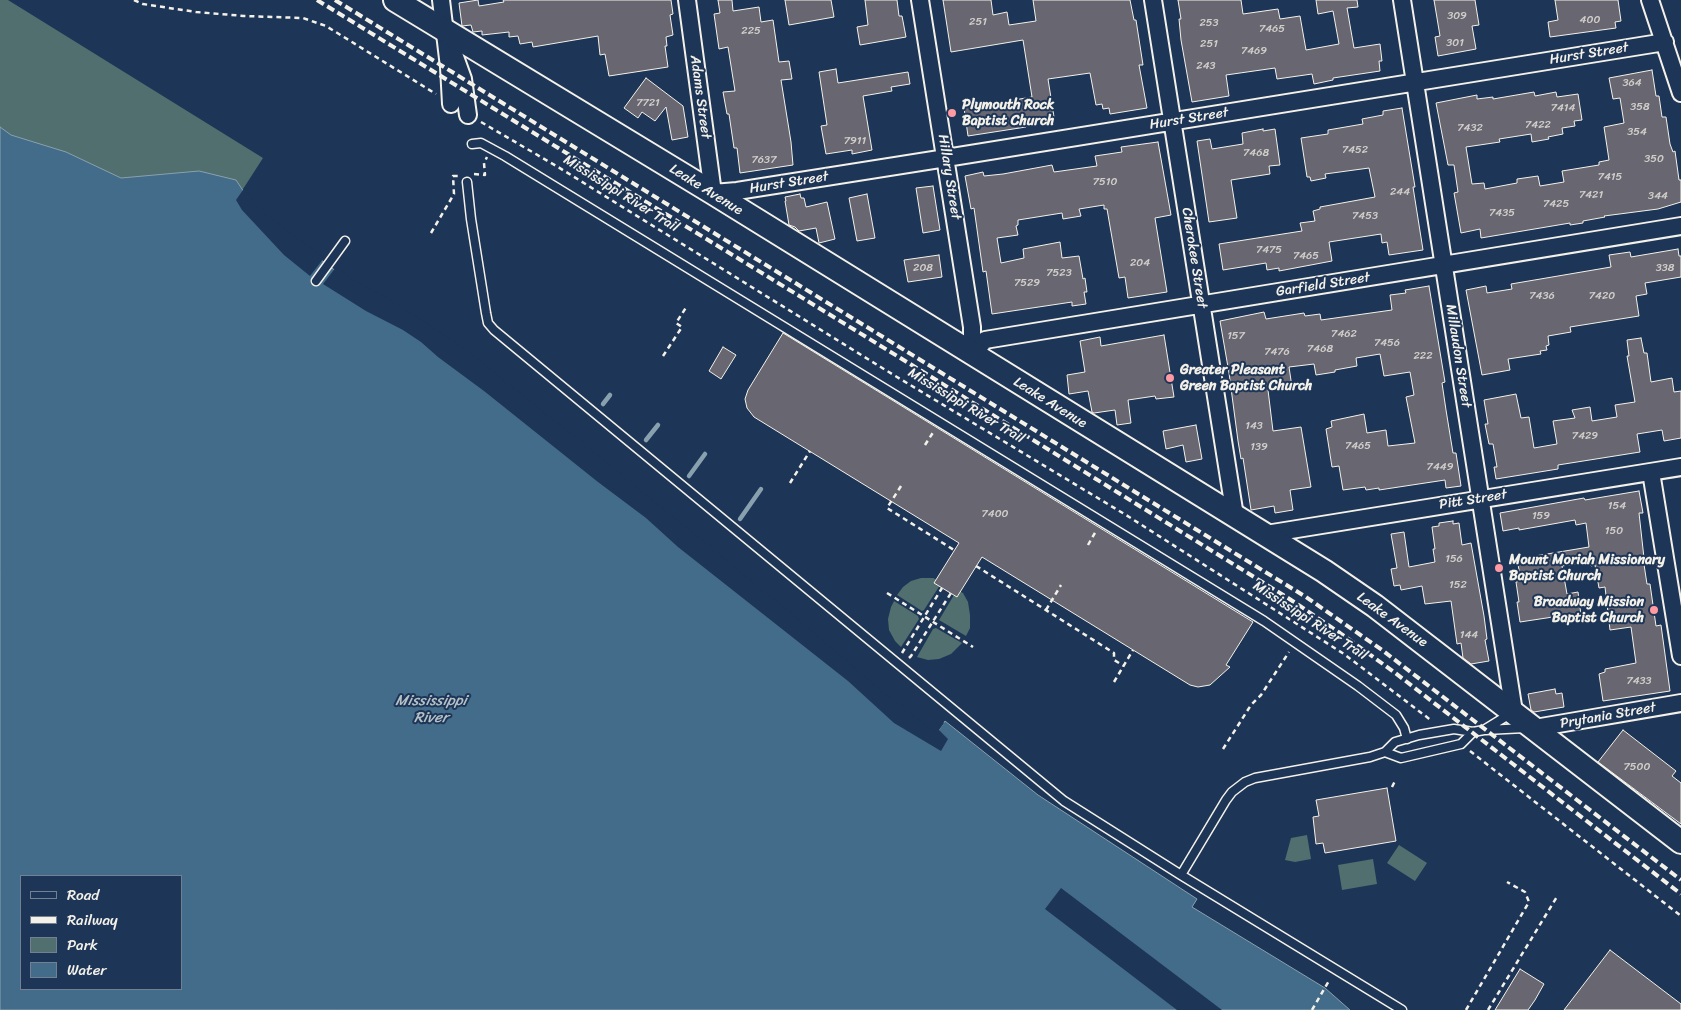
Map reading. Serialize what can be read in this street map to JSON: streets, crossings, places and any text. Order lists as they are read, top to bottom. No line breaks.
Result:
{"streets":{"street":["Hurst Street","Adams Street","Hillary Street","Leake Avenue","Cherokee Street","Garfield Street","Millaudon Street","Pitt Street","Prytania Street"],"path":["Mississippi River Trail"]},"crossings":[["Hurst Street","Adams Street"],["Hurst Street","Hillary Street"],["Hurst Street","Leake Avenue"],["Hurst Street","Cherokee Street"],["Hurst Street","Millaudon Street"],["Adams Street","Leake Avenue"],["Hillary Street","Leake Avenue"],["Hillary Street","Garfield Street"],["Leake Avenue","Cherokee Street"],["Leake Avenue","Garfield Street"],["Leake Avenue","Millaudon Street"],["Leake Avenue","Pitt Street"],["Leake Avenue","Prytania Street"],["Cherokee Street","Garfield Street"],["Garfield Street","Millaudon Street"],["Millaudon Street","Pitt Street"]],"water":["Mississippi River"],"places":["Plymouth Rock Baptist Church","Greater Pleasant Green Baptist Church","Mount Moriah Missionary Baptist Church","Broadway Mission Baptist Church"],"house_numbers":["309","400","251","253","7465","225","301","251","7469","243","364","7721","358","7414","7422","7432","354","7911","7452","7468","350","7637","7415","7510","244","7421","344","7425","7435","7453","7475","7465","204","208","338","7523","7529","7436","7420","7462","157","7456","7468","7476","222","143","7429","7465","139","7449","154","7400","159","150","156","152","144","7433","7500"],"legend":["Road","Railway","Park","Water"]}
